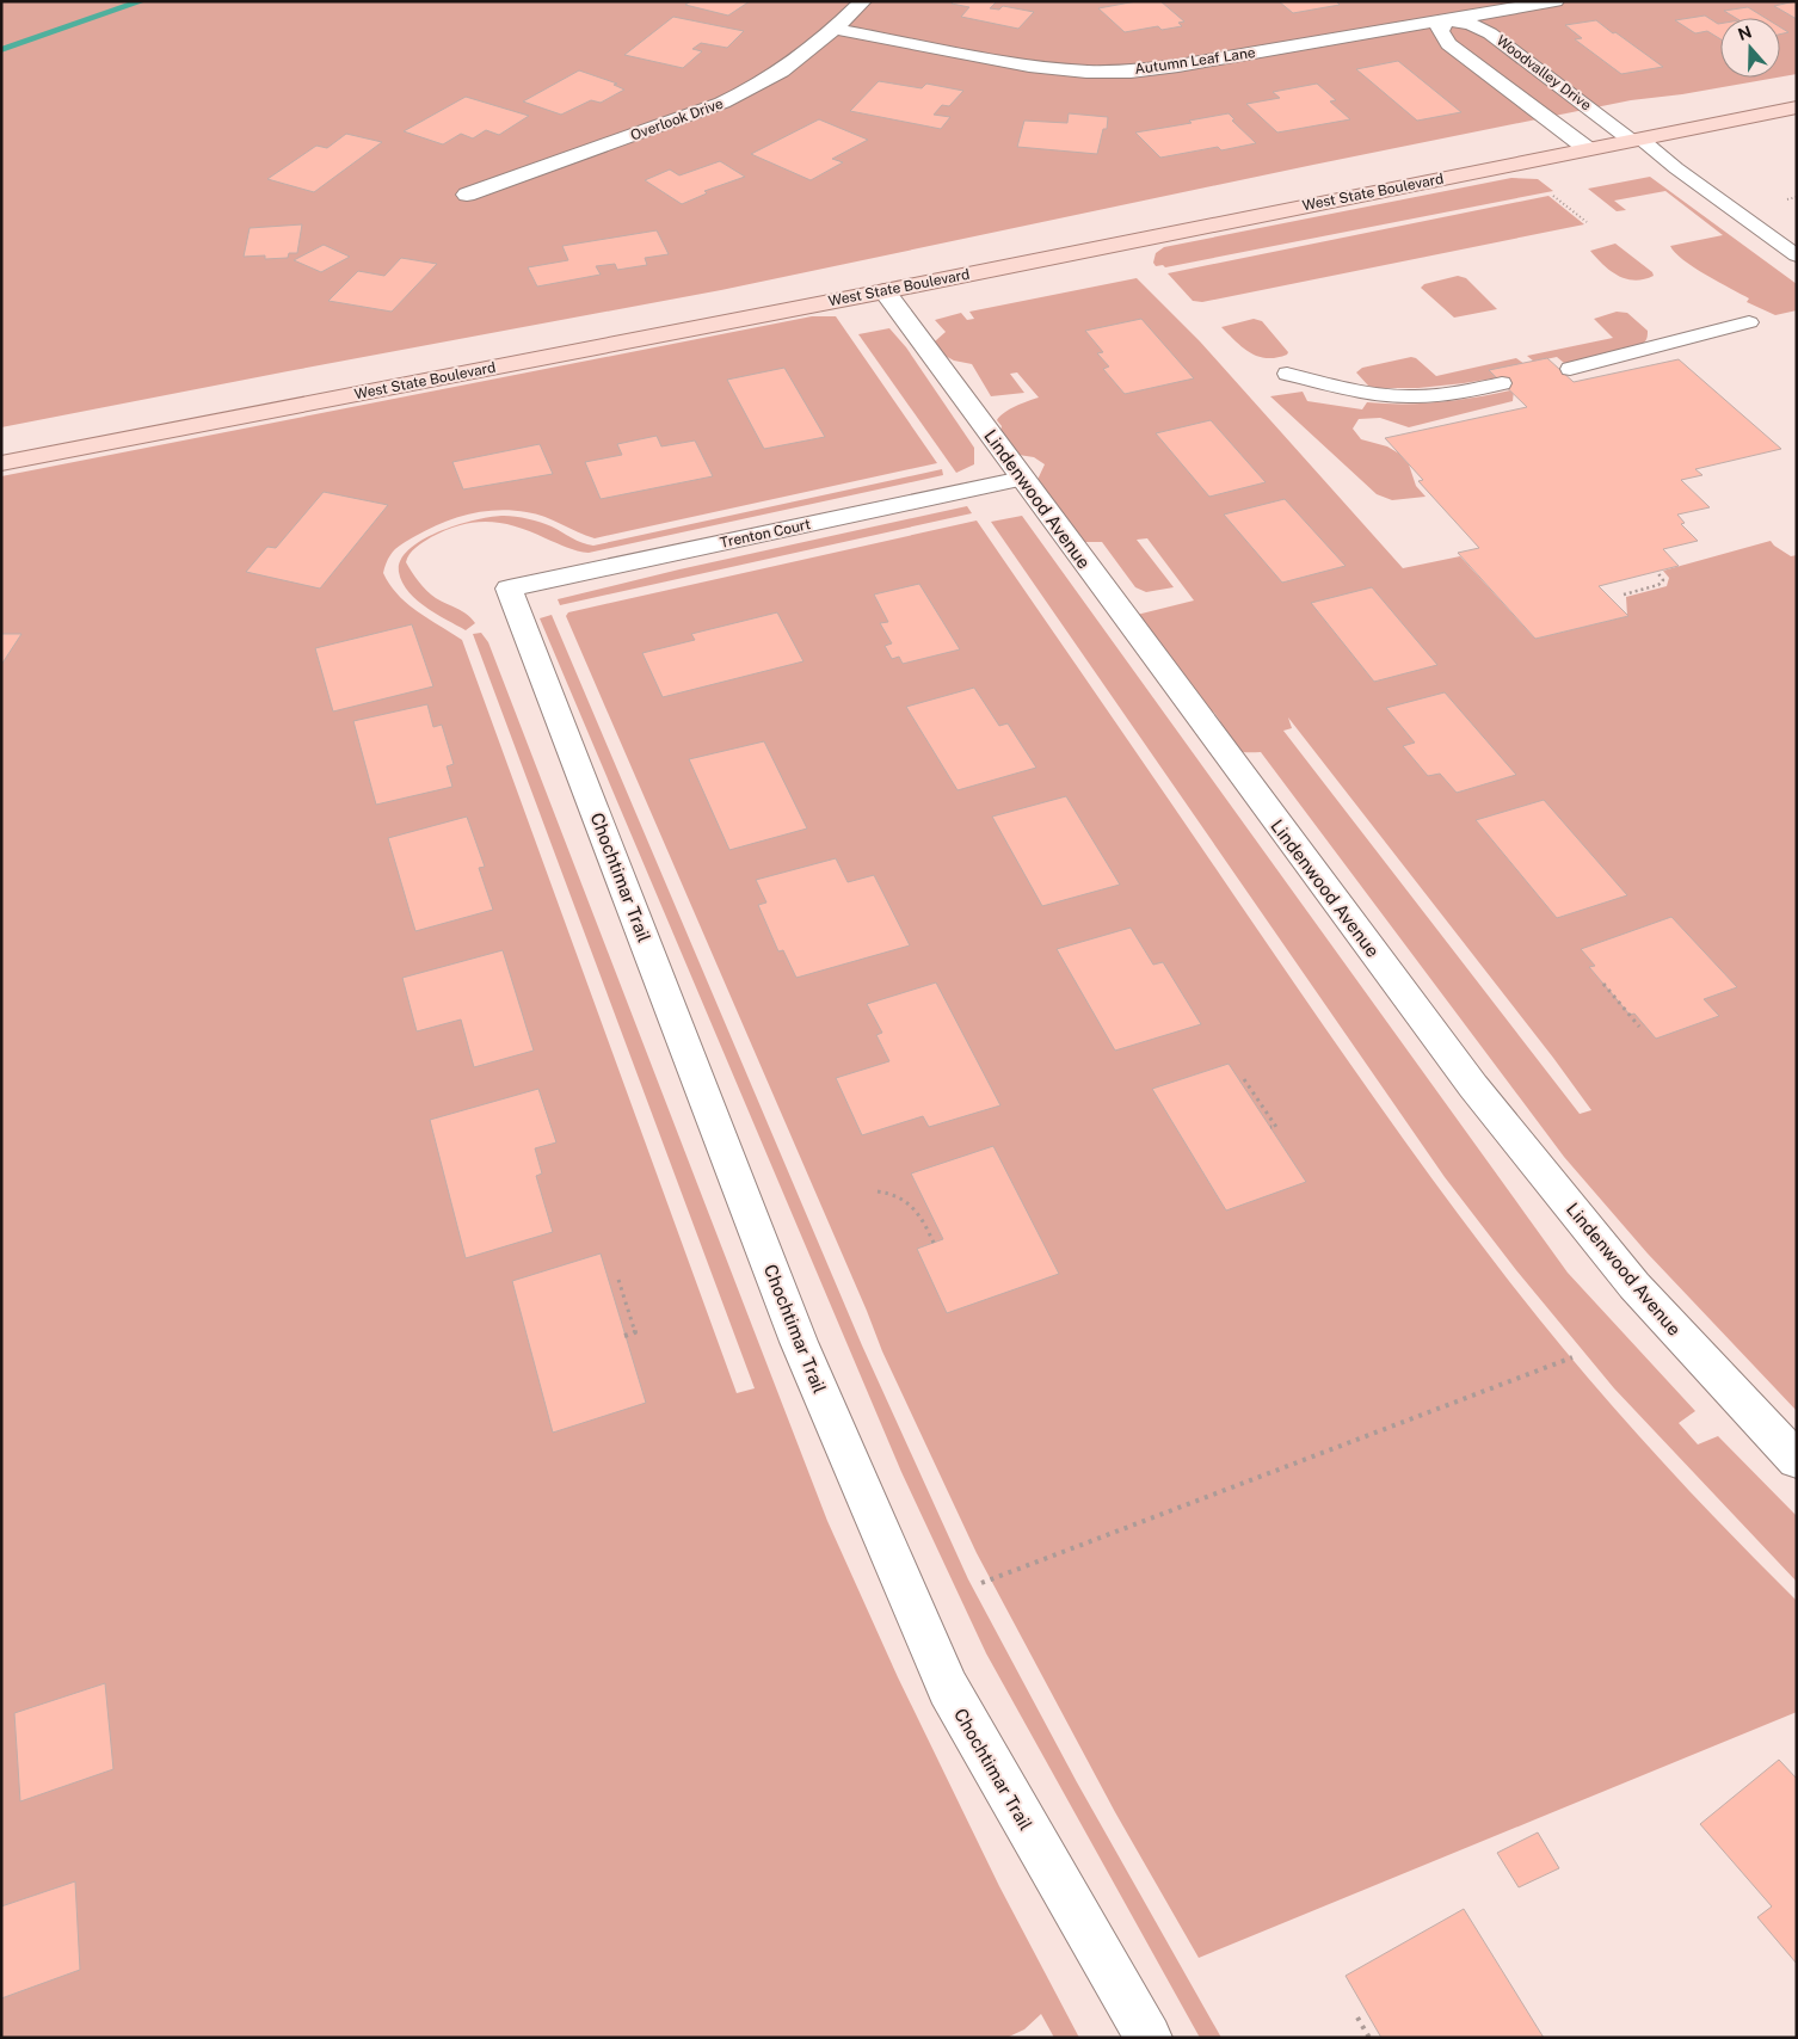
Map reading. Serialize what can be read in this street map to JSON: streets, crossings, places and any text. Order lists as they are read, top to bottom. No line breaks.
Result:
{"streets":{"main road":["West State Boulevard"],"street":["Autumn Leaf Lane","Woodvalley Drive","Overlook Drive","Lindenwood Avenue","Trenton Court","Chochtimar Trail"]},"crossings":[["Autumn Leaf Lane","Woodvalley Drive"],["Autumn Leaf Lane","Overlook Drive"],["Woodvalley Drive","West State Boulevard"],["West State Boulevard","Lindenwood Avenue"],["Lindenwood Avenue","Trenton Court"],["Trenton Court","Chochtimar Trail"]],"north":"top"}
